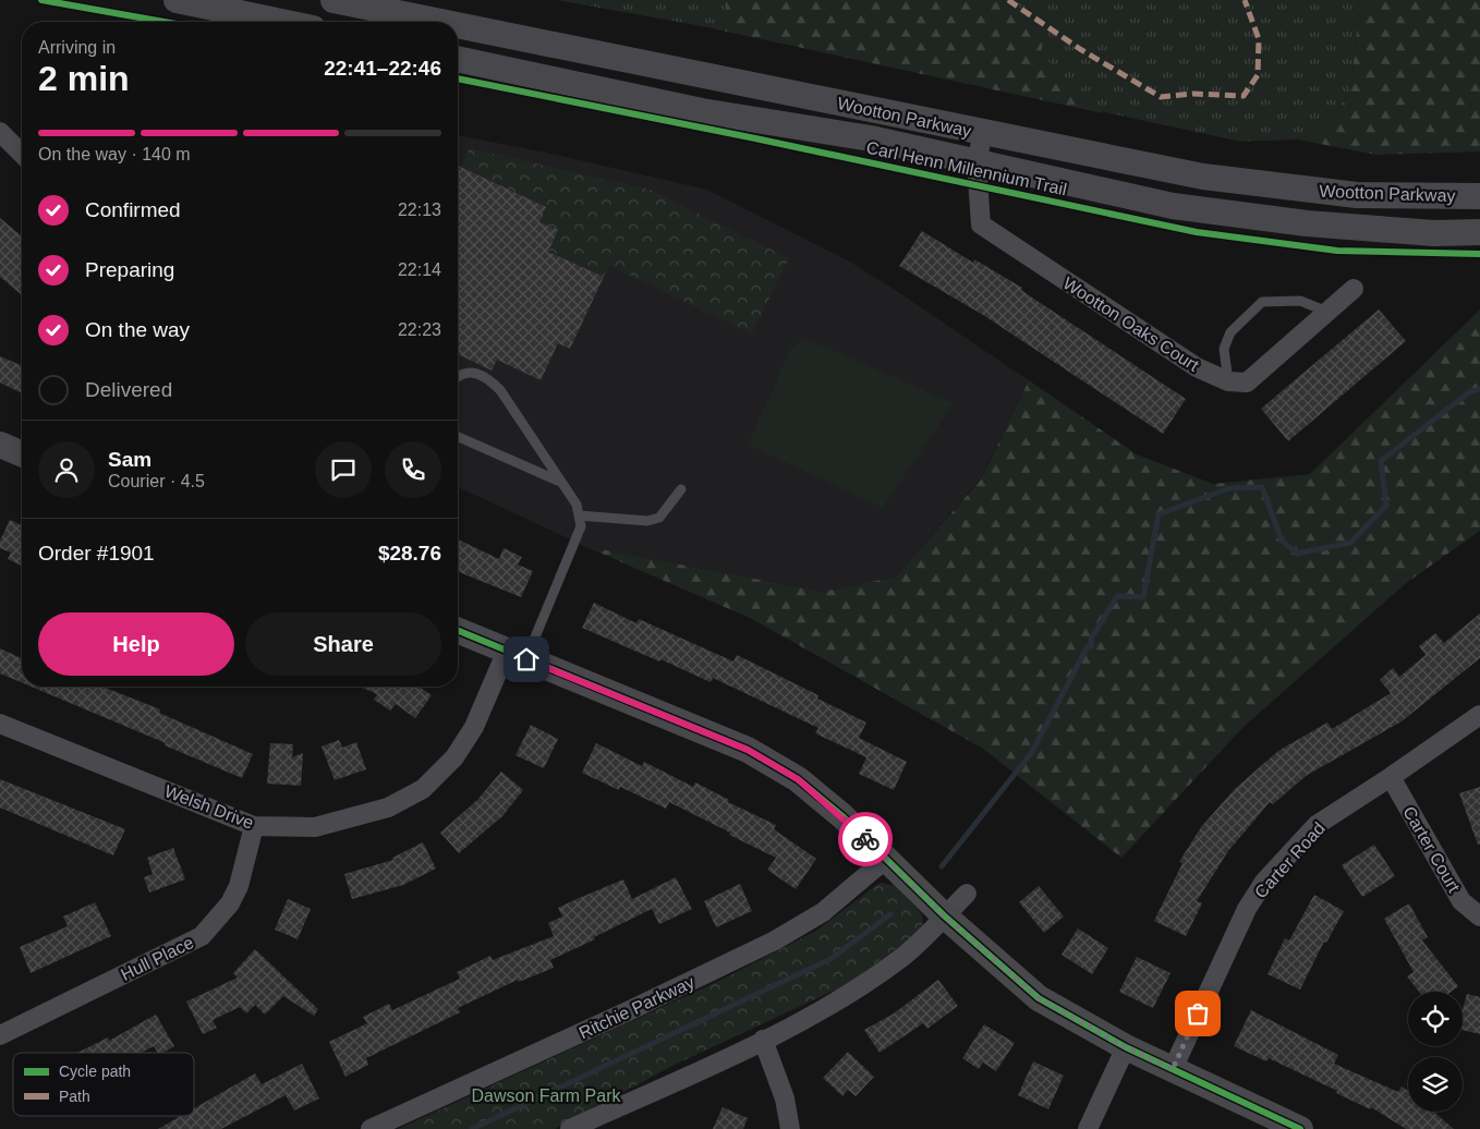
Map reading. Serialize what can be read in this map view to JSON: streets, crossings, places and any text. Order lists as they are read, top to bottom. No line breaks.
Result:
{"streets":{"main road":["Wootton Parkway"],"street":["Wootton Oaks Court","Welsh Drive","Carter Court","Carter Road","Hull Place","Ritchie Parkway"],"cycle path":["Carl Henn Millennium Trail"]},"crossings":[["Wootton Parkway","Wootton Oaks Court"],["Welsh Drive","Hull Place"],["Carter Court","Carter Road"]],"parks":["Dawson Farm Park"],"legend":["Cycle path","Path"],"page":{"heading":["2 min","Arriving in","22:41–22:46"],"panel":["Sam","Courier · 4.5","Order #1901","$28.76"],"bar":"On the way · 140 m","list":[["Confirmed","22:13"],["Preparing","22:14"],["On the way","22:23"],"Delivered"],"buttons":["Help","Share"]}}
